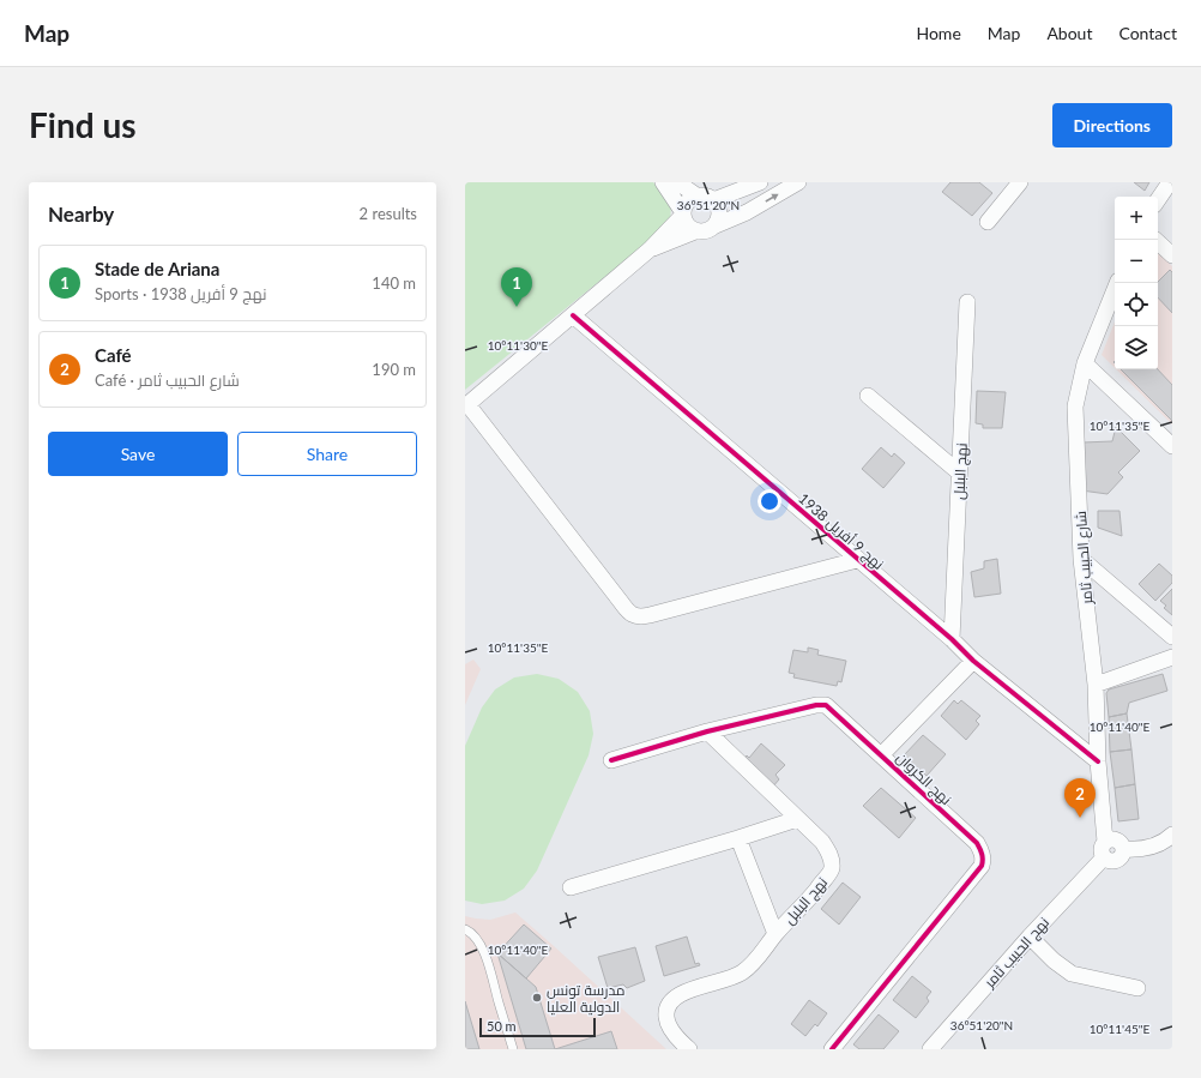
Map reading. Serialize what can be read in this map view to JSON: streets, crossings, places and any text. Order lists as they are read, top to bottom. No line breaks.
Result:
{"streets":{"street":["نهج البلبل","نهج 9 أفريل 1938","شارع الحبيب ثامر","نهج الكروان","نهج الحبيب ثامر"]},"crossings":[["نهج البلبل","نهج 9 أفريل 1938"],["نهج البلبل","نهج الكروان"],["نهج 9 أفريل 1938","شارع الحبيب ثامر"],["شارع الحبيب ثامر","نهج الحبيب ثامر"]],"places":["مدرسة تونس الدولية العليا"],"scale_bar":"50 m","page":{"header":"Map","nav":["Home","Map","About","Contact"],"buttons":["Directions",["Save","Share"]],"title":"Find us","heading":["Nearby","2 results"],"map_buttons":["+","−"],"list":[{"mark":"1","name":"Stade de Ariana","note":"Sports · نهج 9 أفريل 1938","value":"140 m"},{"mark":"2","name":"Café","note":"Café · شارع الحبيب ثامر","value":"190 m"}],"pins":["1","2"],"scale":"50 m"},"coordinates":["36°51'20\"N","10°11'30\"E","10°11'35\"E","10°11'40\"E","10°11'45\"E"]}
